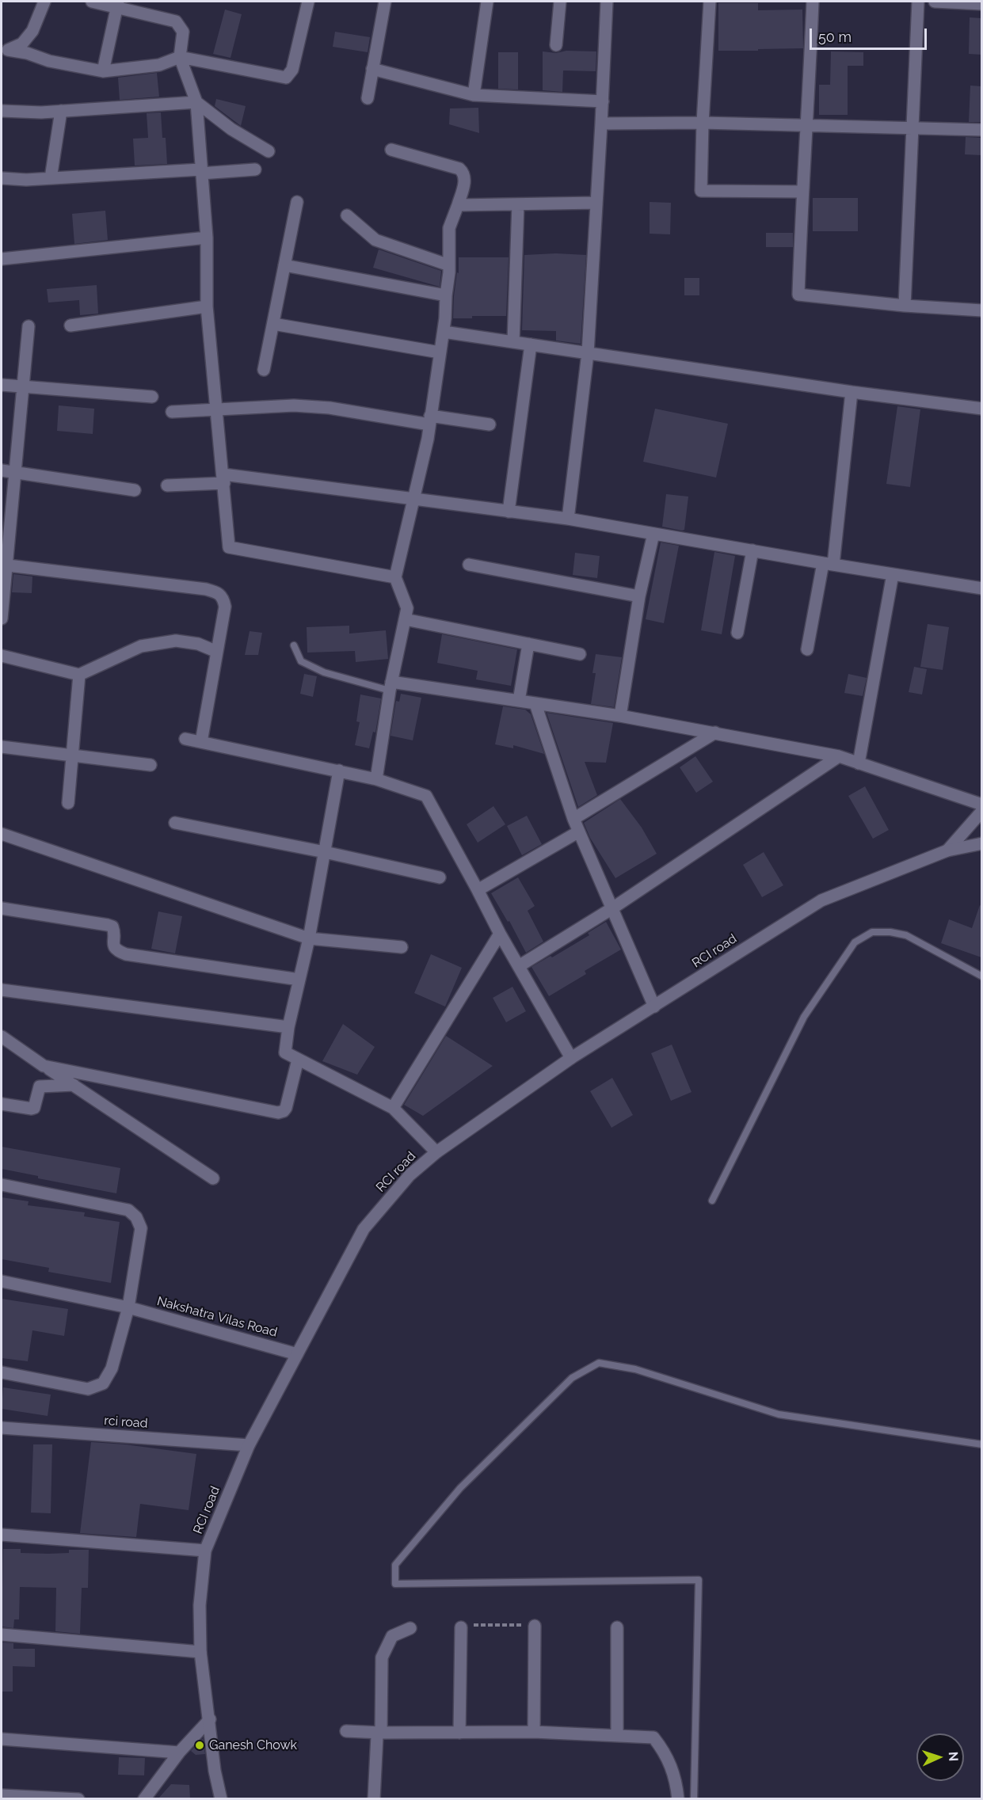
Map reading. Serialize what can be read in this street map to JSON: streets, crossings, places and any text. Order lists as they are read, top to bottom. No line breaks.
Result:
{"streets":{"street":["RCI road","Nakshatra Vilas Road","rci road"]},"crossings":[["RCI road","Nakshatra Vilas Road"],["RCI road","rci road"]],"places":["Ganesh Chowk"],"scale_bar":"50 m","north":"right"}
